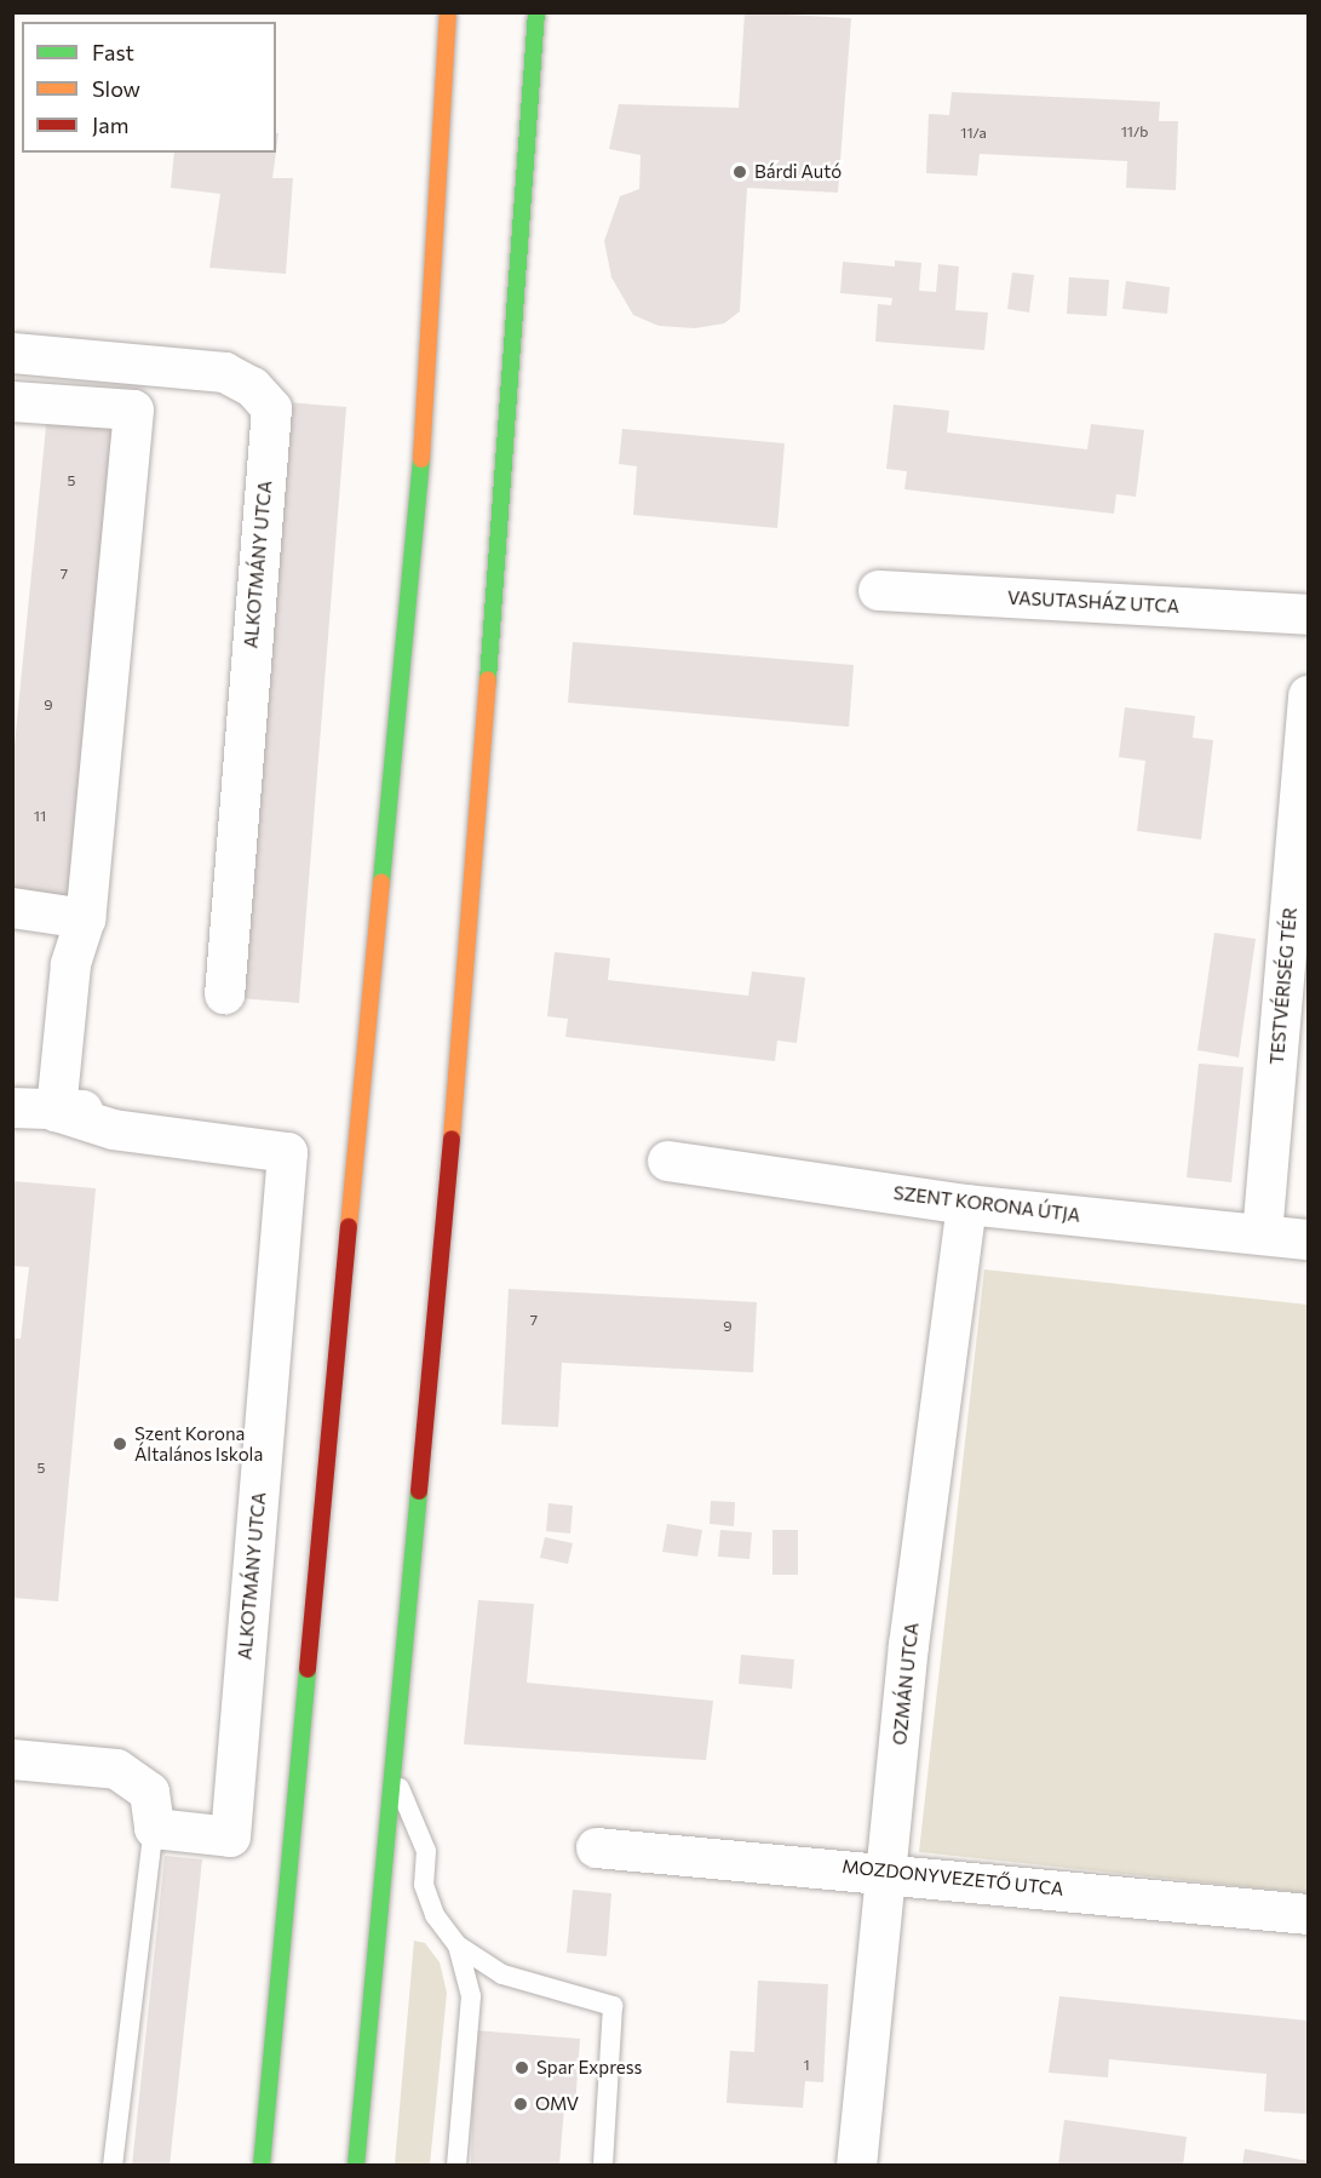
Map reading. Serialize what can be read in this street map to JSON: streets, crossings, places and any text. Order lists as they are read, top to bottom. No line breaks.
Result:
{"streets":{"street":["ALKOTMÁNY UTCA","VASUTASHÁZ UTCA","TESTVÉRISÉG TÉR","SZENT KORONA ÚTJA","OZMÁN UTCA","MOZDONYVEZETŐ UTCA"]},"crossings":[["TESTVÉRISÉG TÉR","SZENT KORONA ÚTJA"],["SZENT KORONA ÚTJA","OZMÁN UTCA"],["OZMÁN UTCA","MOZDONYVEZETŐ UTCA"]],"places":["Bárdi Autó","Szent Korona Általános Iskola","Spar Express","OMV"],"house_numbers":["11/b","11/a","5","7","9","11","7","9","5","1"],"legend":["Fast","Slow","Jam"]}
